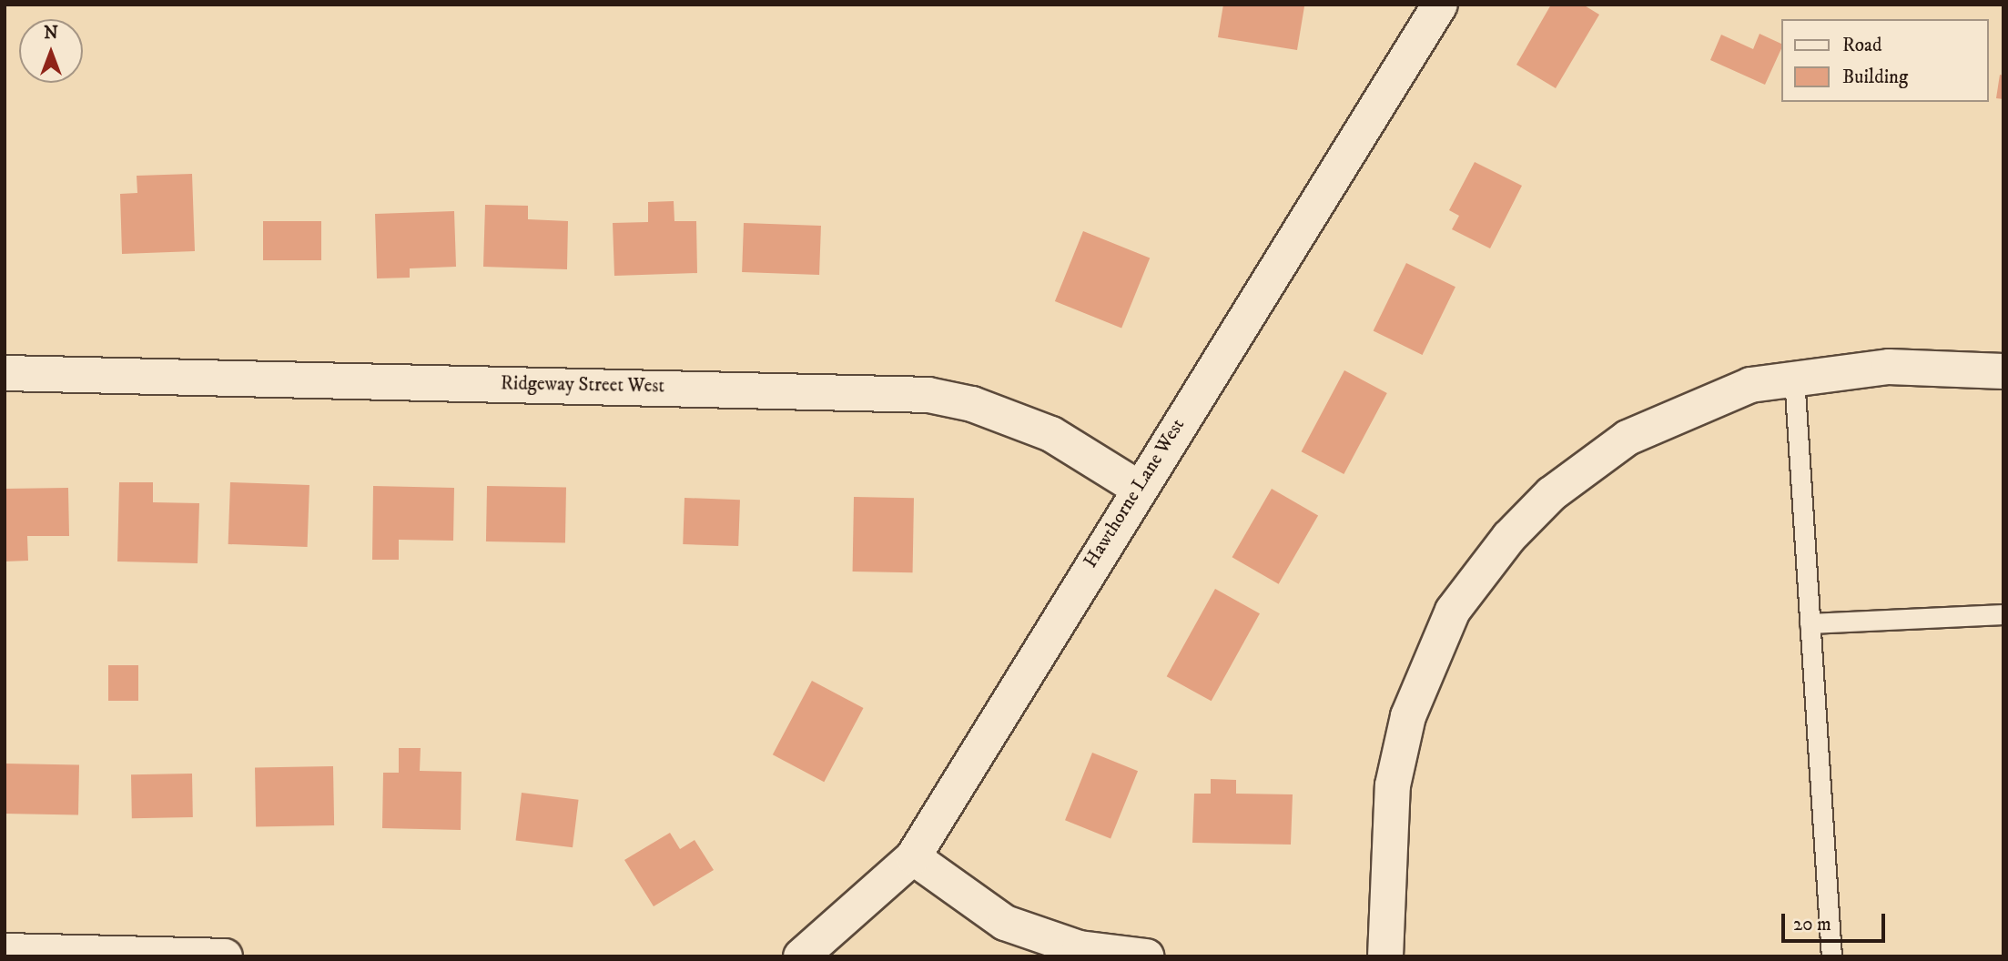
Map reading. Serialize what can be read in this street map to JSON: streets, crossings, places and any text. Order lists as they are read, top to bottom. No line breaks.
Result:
{"streets":{"street":["Ridgeway Street West","Hawthorne Lane West"]},"crossings":[["Ridgeway Street West","Hawthorne Lane West"]],"legend":["Road","Building"],"scale_bar":"20 m","north":"top"}
